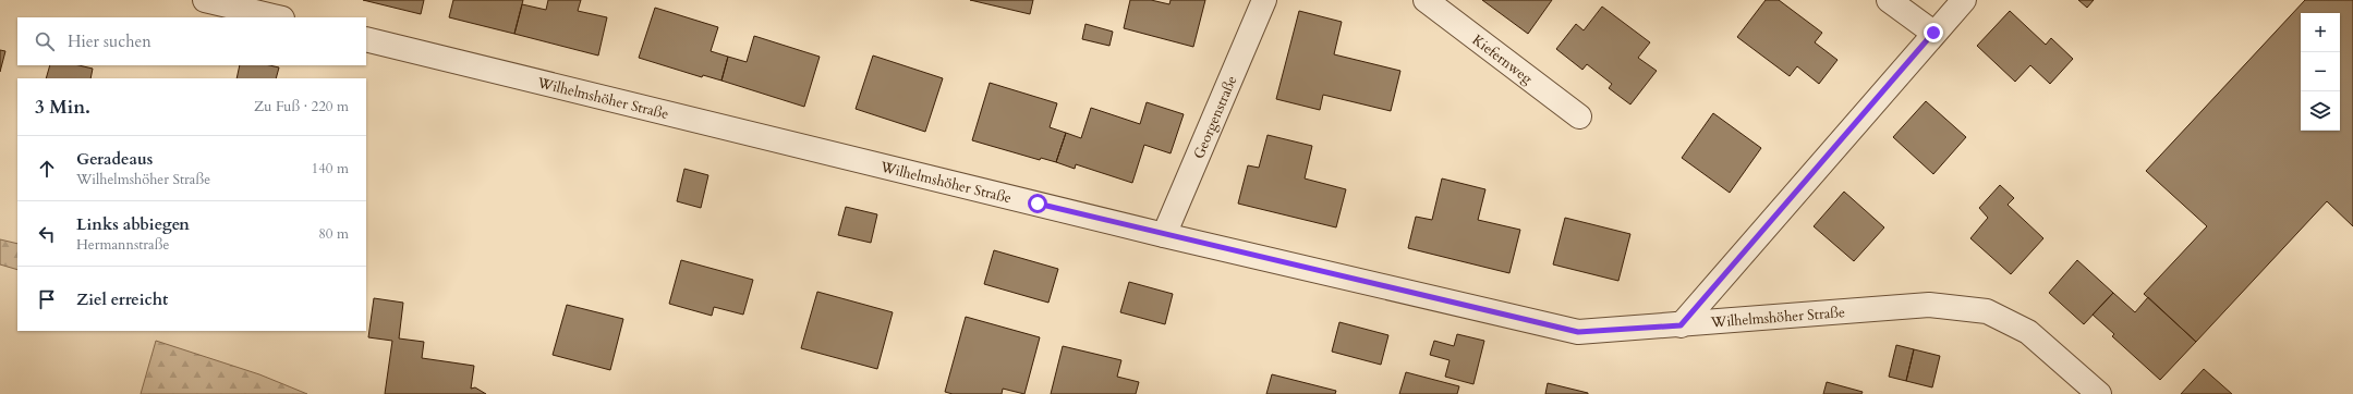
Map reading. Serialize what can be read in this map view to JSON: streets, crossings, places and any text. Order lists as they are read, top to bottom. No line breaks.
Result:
{"streets":{"street":["Kiefernweg","Wilhelmshöher Straße","Georgenstraße"]},"crossings":[["Wilhelmshöher Straße","Georgenstraße"]],"page":{"map_buttons":["+","−"],"search":"Hier suchen","heading":["3 Min.","Zu Fuß · 220 m"],"list":[["Geradeaus","Wilhelmshöher Straße","140 m"],["Links abbiegen","Hermannstraße","80 m"],"Ziel erreicht"]}}
